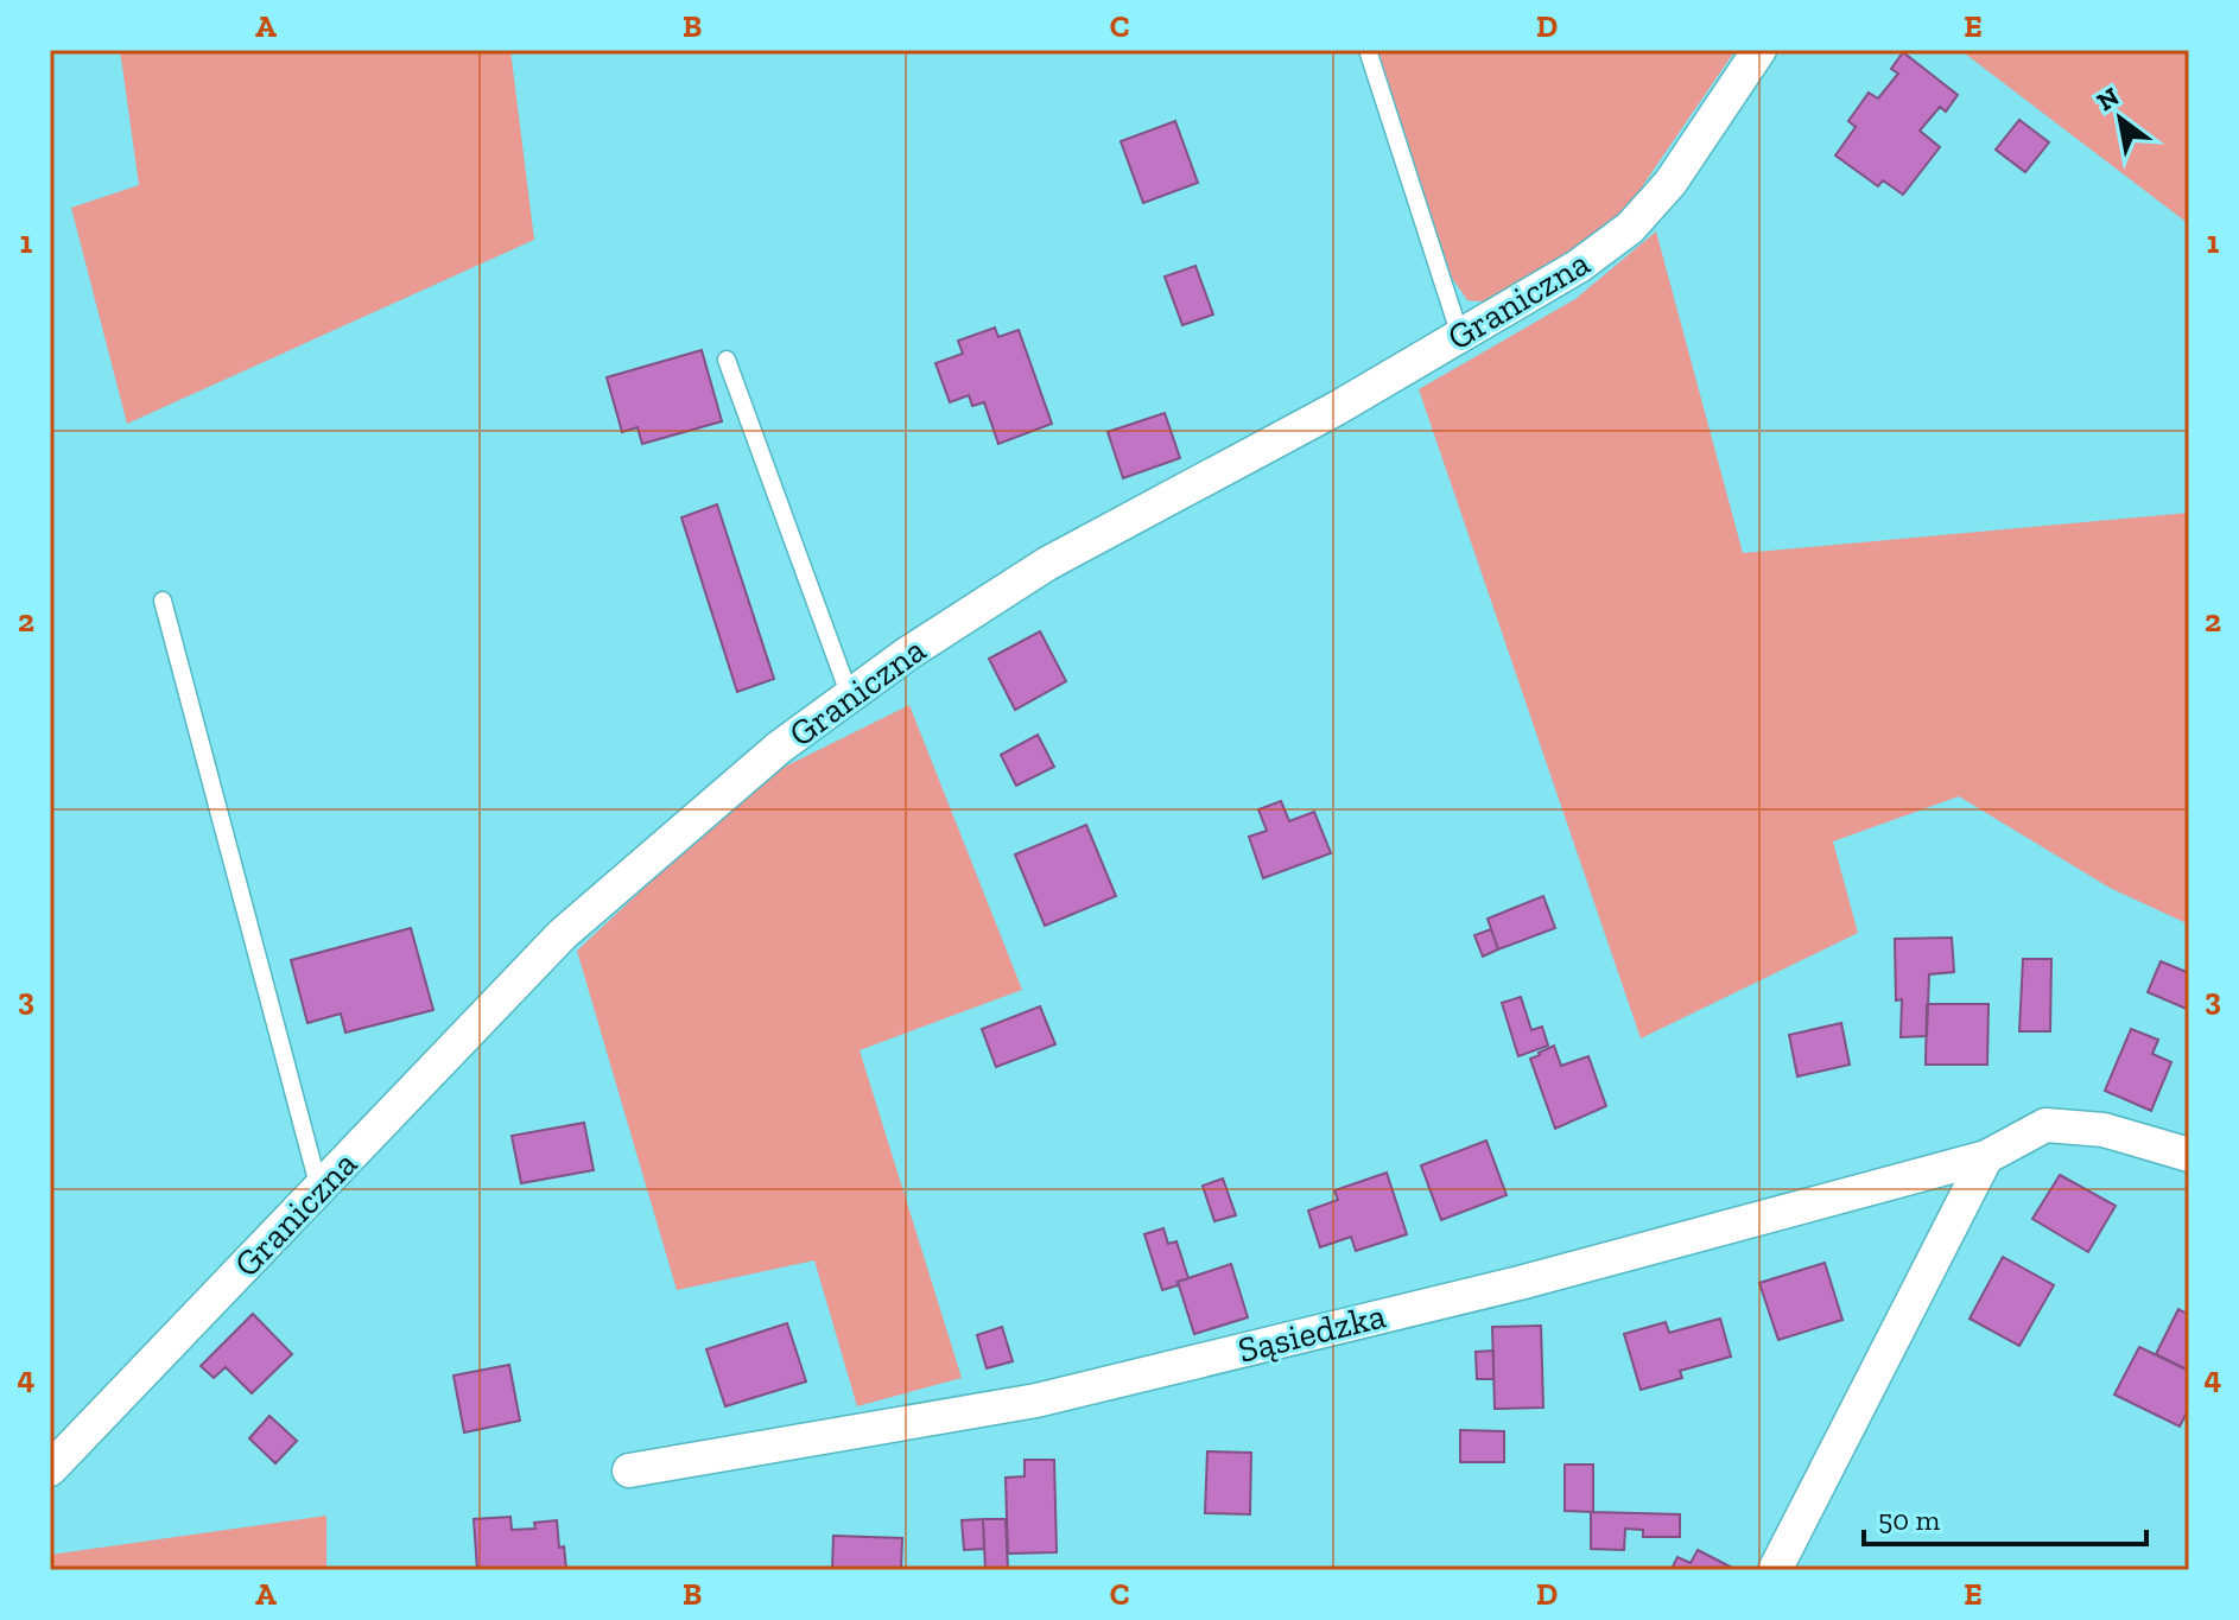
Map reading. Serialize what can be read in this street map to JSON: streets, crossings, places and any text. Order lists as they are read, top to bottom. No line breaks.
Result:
{"streets":{"street":["Graniczna","Sąsiedzka"]},"scale_bar":"50 m","north":"top left","grid":{"columns":["A","B","C","D","E"],"rows":["1","2","3","4"]}}
